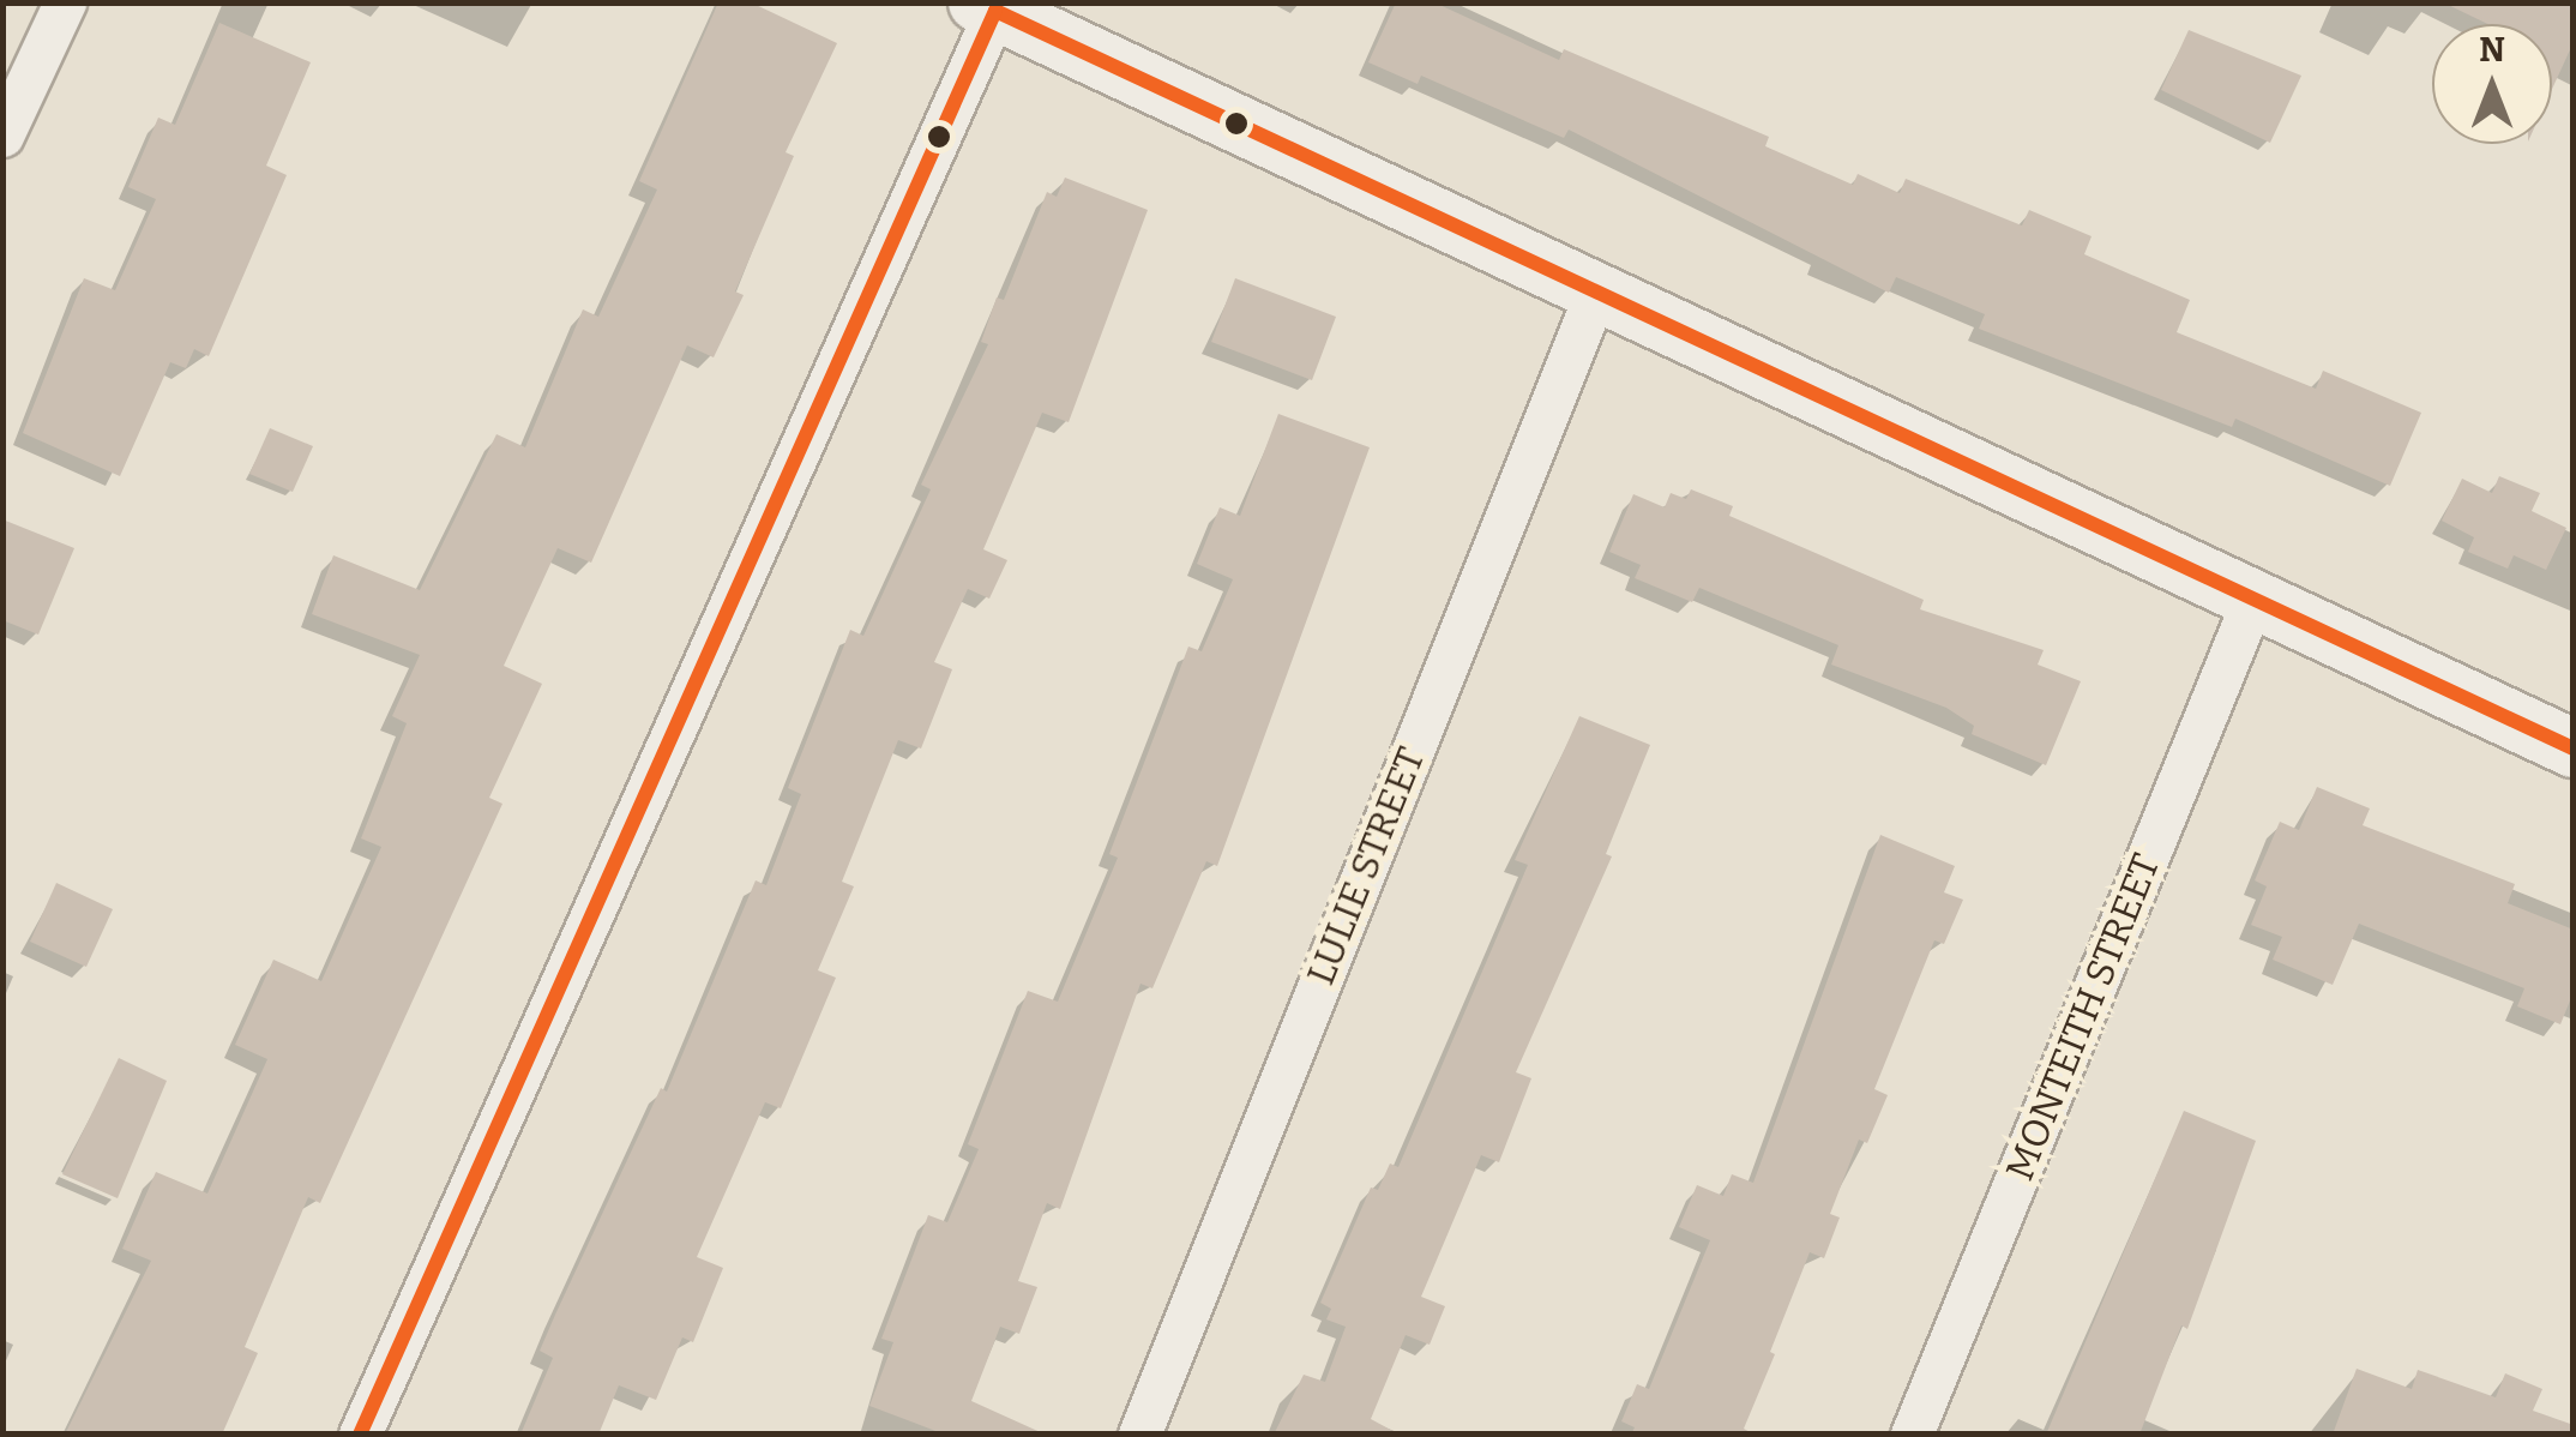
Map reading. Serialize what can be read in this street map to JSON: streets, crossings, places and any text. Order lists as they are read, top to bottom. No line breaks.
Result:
{"streets":{"street":["LULIE STREET","MONTEITH STREET"]},"north":"top"}
